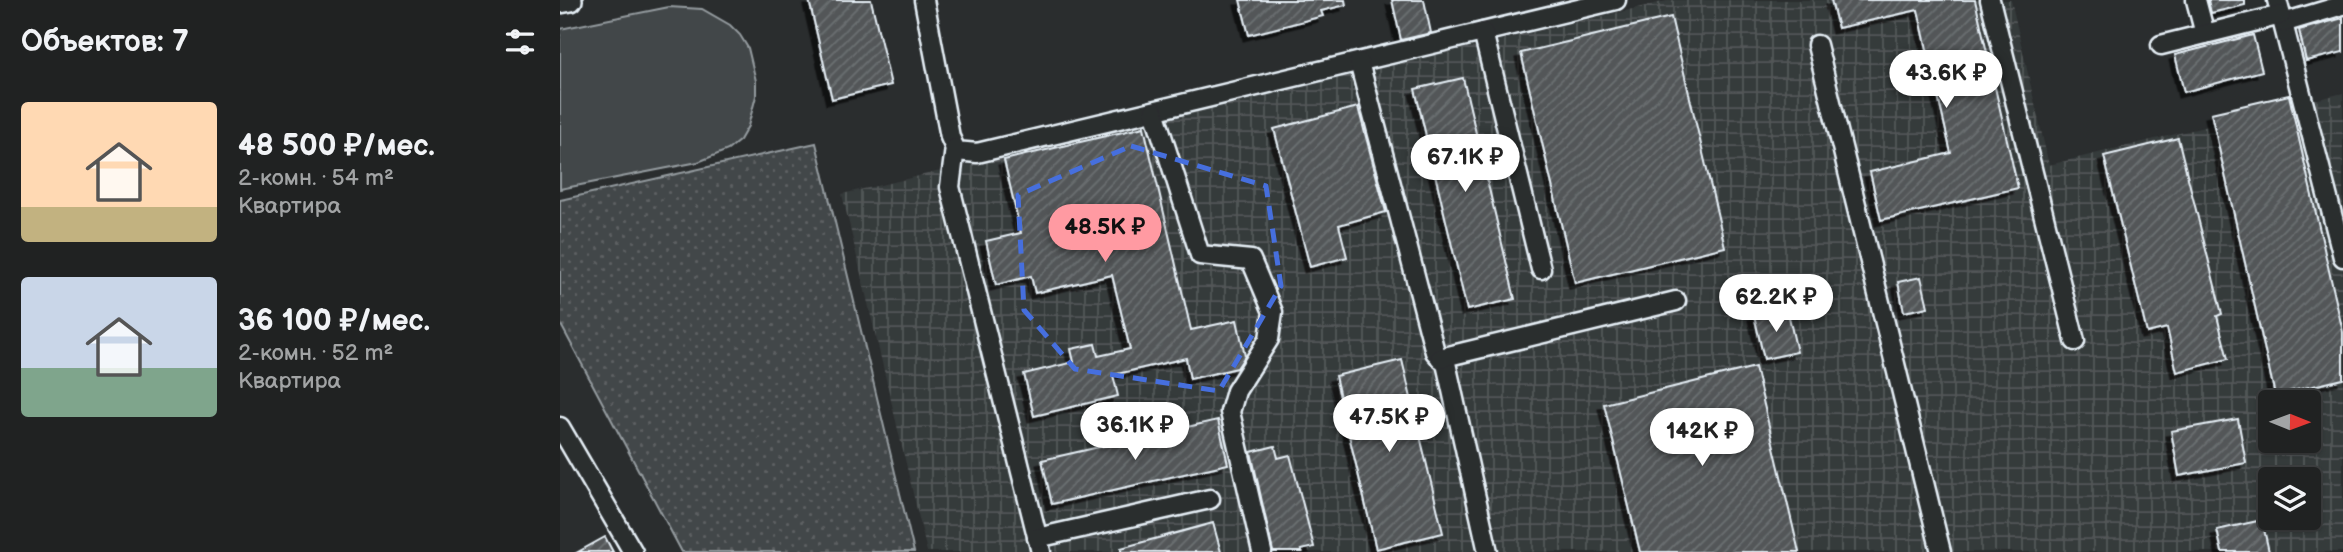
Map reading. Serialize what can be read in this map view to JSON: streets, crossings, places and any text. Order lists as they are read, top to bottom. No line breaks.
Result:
{"north":"right","page":{"heading":"Объектов: 7","price":["43.6K ₽","67.1K ₽","48.5K ₽","62.2K ₽","47.5K ₽","36.1K ₽","142K ₽"],"list":[{"name":"48 500 ₽/мес.","note":"2-комн. · 54 m² · Квартира"},{"name":"36 100 ₽/мес.","note":"2-комн. · 52 m² · Квартира"}]}}
